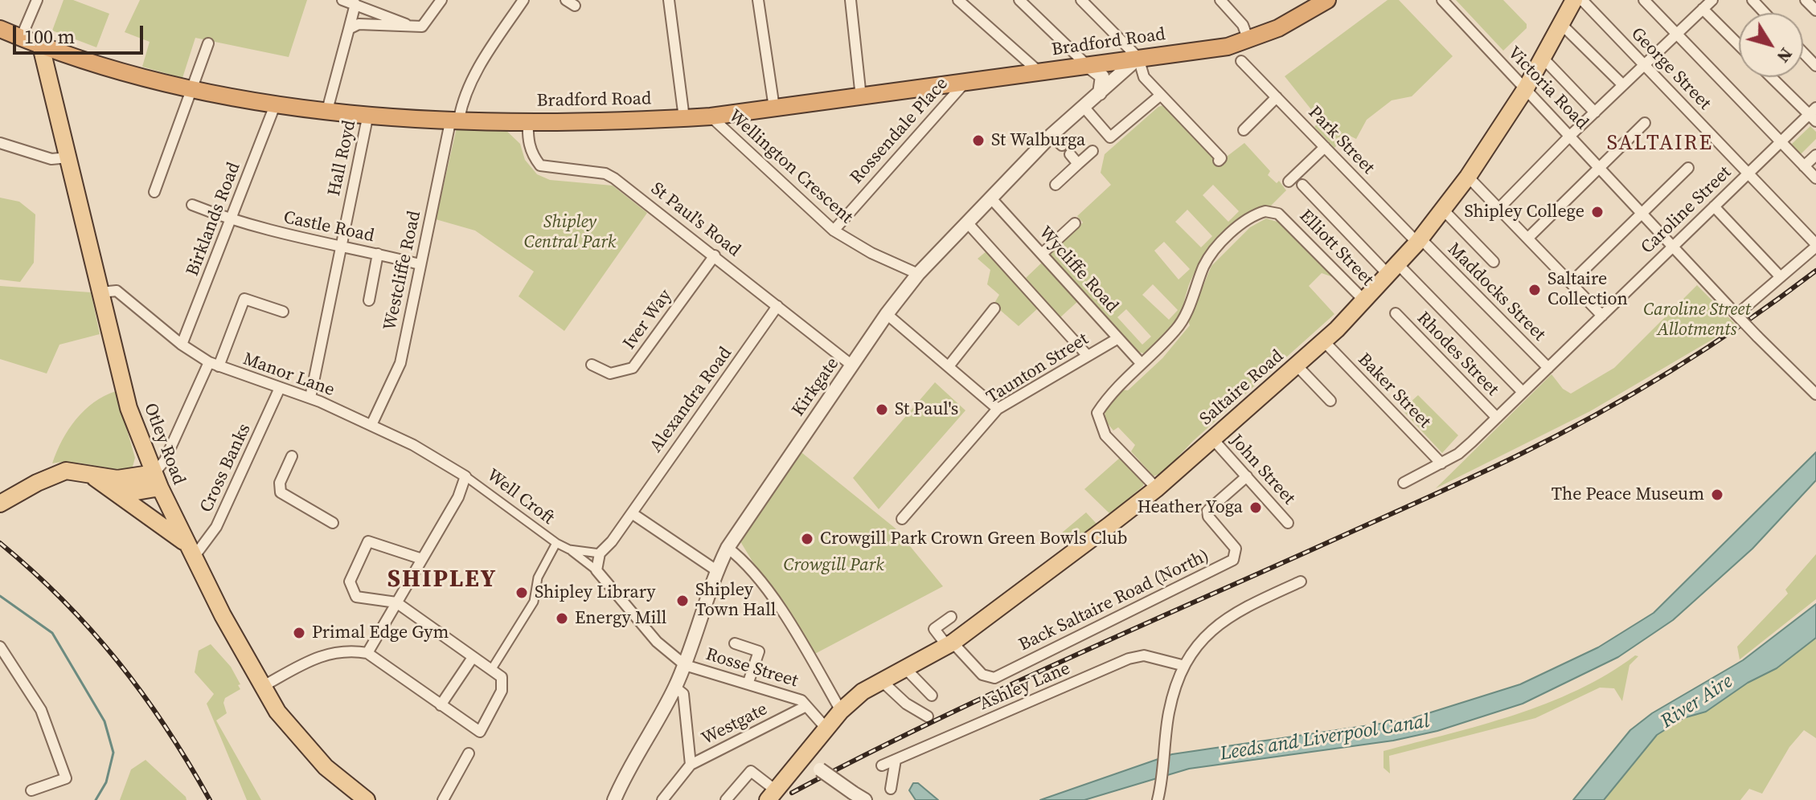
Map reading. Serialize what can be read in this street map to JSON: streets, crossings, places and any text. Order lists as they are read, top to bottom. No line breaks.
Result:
{"streets":{"highway":["Bradford Road"],"main road":["Saltaire Road","Otley Road"],"street":["George Street","Victoria Road","Rossendale Place","Park Street","Hall Royd","Wellington Crescent","Caroline Street","Birklands Road","St Paul's Road","Castle Road","Elliott Street","Wycliffe Road","Westcliffe Road","Maddocks Street","Iver Way","Rhodes Street","Taunton Street","Manor Lane","Kirkgate","Baker Street","Alexandra Road","Cross Banks","John Street","Well Croft","Back Saltaire Road (North)","Rosse Street","Ashley Lane","Westgate"]},"crossings":[["Bradford Road","Rossendale Place"],["Bradford Road","Hall Royd"],["Bradford Road","Wellington Crescent"],["Bradford Road","Birklands Road"],["Bradford Road","St Paul's Road"],["Bradford Road","Westcliffe Road"],["Bradford Road","Kirkgate"],["Bradford Road","Otley Road"],["George Street","Caroline Street"],["Victoria Road","Caroline Street"],["Victoria Road","Saltaire Road"],["Rossendale Place","Wellington Crescent"],["Park Street","Maddocks Street"],["Park Street","Saltaire Road"],["Hall Royd","Castle Road"],["Hall Royd","Manor Lane"],["Wellington Crescent","Kirkgate"],["Caroline Street","Maddocks Street"],["Caroline Street","Rhodes Street"],["Caroline Street","Baker Street"],["Birklands Road","Castle Road"],["Birklands Road","Manor Lane"],["St Paul's Road","Iver Way"],["St Paul's Road","Kirkgate"],["St Paul's Road","Alexandra Road"],["Castle Road","Westcliffe Road"],["Elliott Street","Wycliffe Road"],["Elliott Street","Saltaire Road"],["Wycliffe Road","Taunton Street"],["Wycliffe Road","Kirkgate"],["Westcliffe Road","Manor Lane"],["Maddocks Street","Saltaire Road"],["Manor Lane","Otley Road"],["Manor Lane","Cross Banks"],["Manor Lane","Well Croft"],["Kirkgate","Rosse Street"],["Saltaire Road","Baker Street"],["Saltaire Road","John Street"],["Saltaire Road","Back Saltaire Road (North)"],["Otley Road","Cross Banks"],["John Street","Back Saltaire Road (North)"],["Rosse Street","Westgate"]],"districts":["SALTAIRE","SHIPLEY"],"water":["River Aire","Leeds and Liverpool Canal"],"parks":["Shipley Central Park","Caroline Street Allotments","Crowgill Park"],"places":["St Walburga","Shipley College","Saltaire Collection","St Paul's","The Peace Museum","Heather Yoga","Crowgill Park Crown Green Bowls Club","Shipley Library","Shipley Town Hall","Energy Mill","Primal Edge Gym"],"scale_bar":"100 m","north":"bottom right"}
